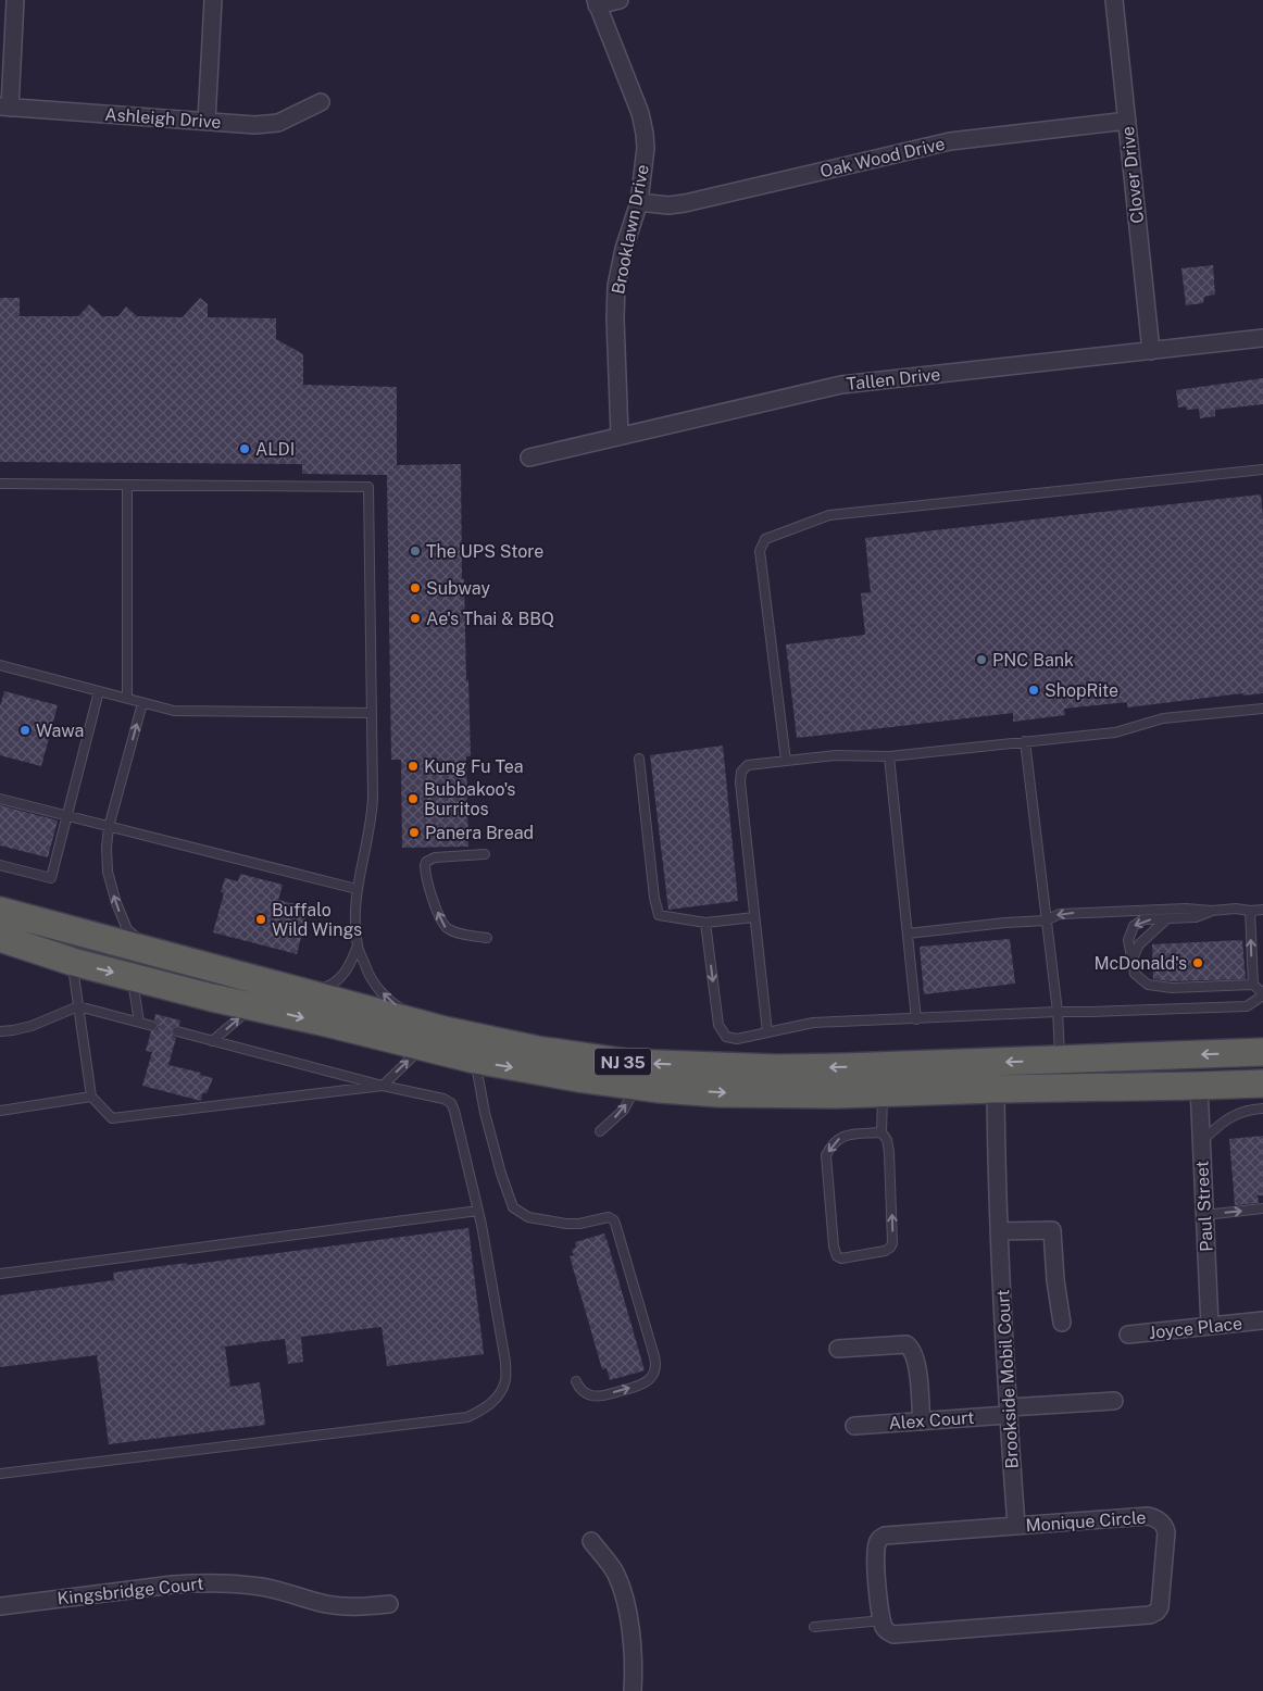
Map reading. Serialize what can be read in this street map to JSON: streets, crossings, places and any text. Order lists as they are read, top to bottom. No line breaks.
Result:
{"streets":{"highway":["NJ 35"],"street":["Ashleigh Drive","Oak Wood Drive","Clover Drive","Brooklawn Drive","Tallen Drive","Paul Street","Joyce Place","Brookside Mobil Court","Alex Court","Monique Circle","Kingsbridge Court"]},"crossings":[["Oak Wood Drive","Clover Drive"],["Oak Wood Drive","Brooklawn Drive"],["Clover Drive","Tallen Drive"],["Brooklawn Drive","Tallen Drive"],["NJ 35","Paul Street"],["NJ 35","Brookside Mobil Court"],["Paul Street","Joyce Place"],["Brookside Mobil Court","Alex Court"],["Brookside Mobil Court","Monique Circle"]],"places":["ALDI","The UPS Store","Subway","Ae's Thai & BBQ","PNC Bank","ShopRite","Wawa","Kung Fu Tea","Bubbakoo's Burritos","Panera Bread","Buffalo Wild Wings","McDonald's"]}
